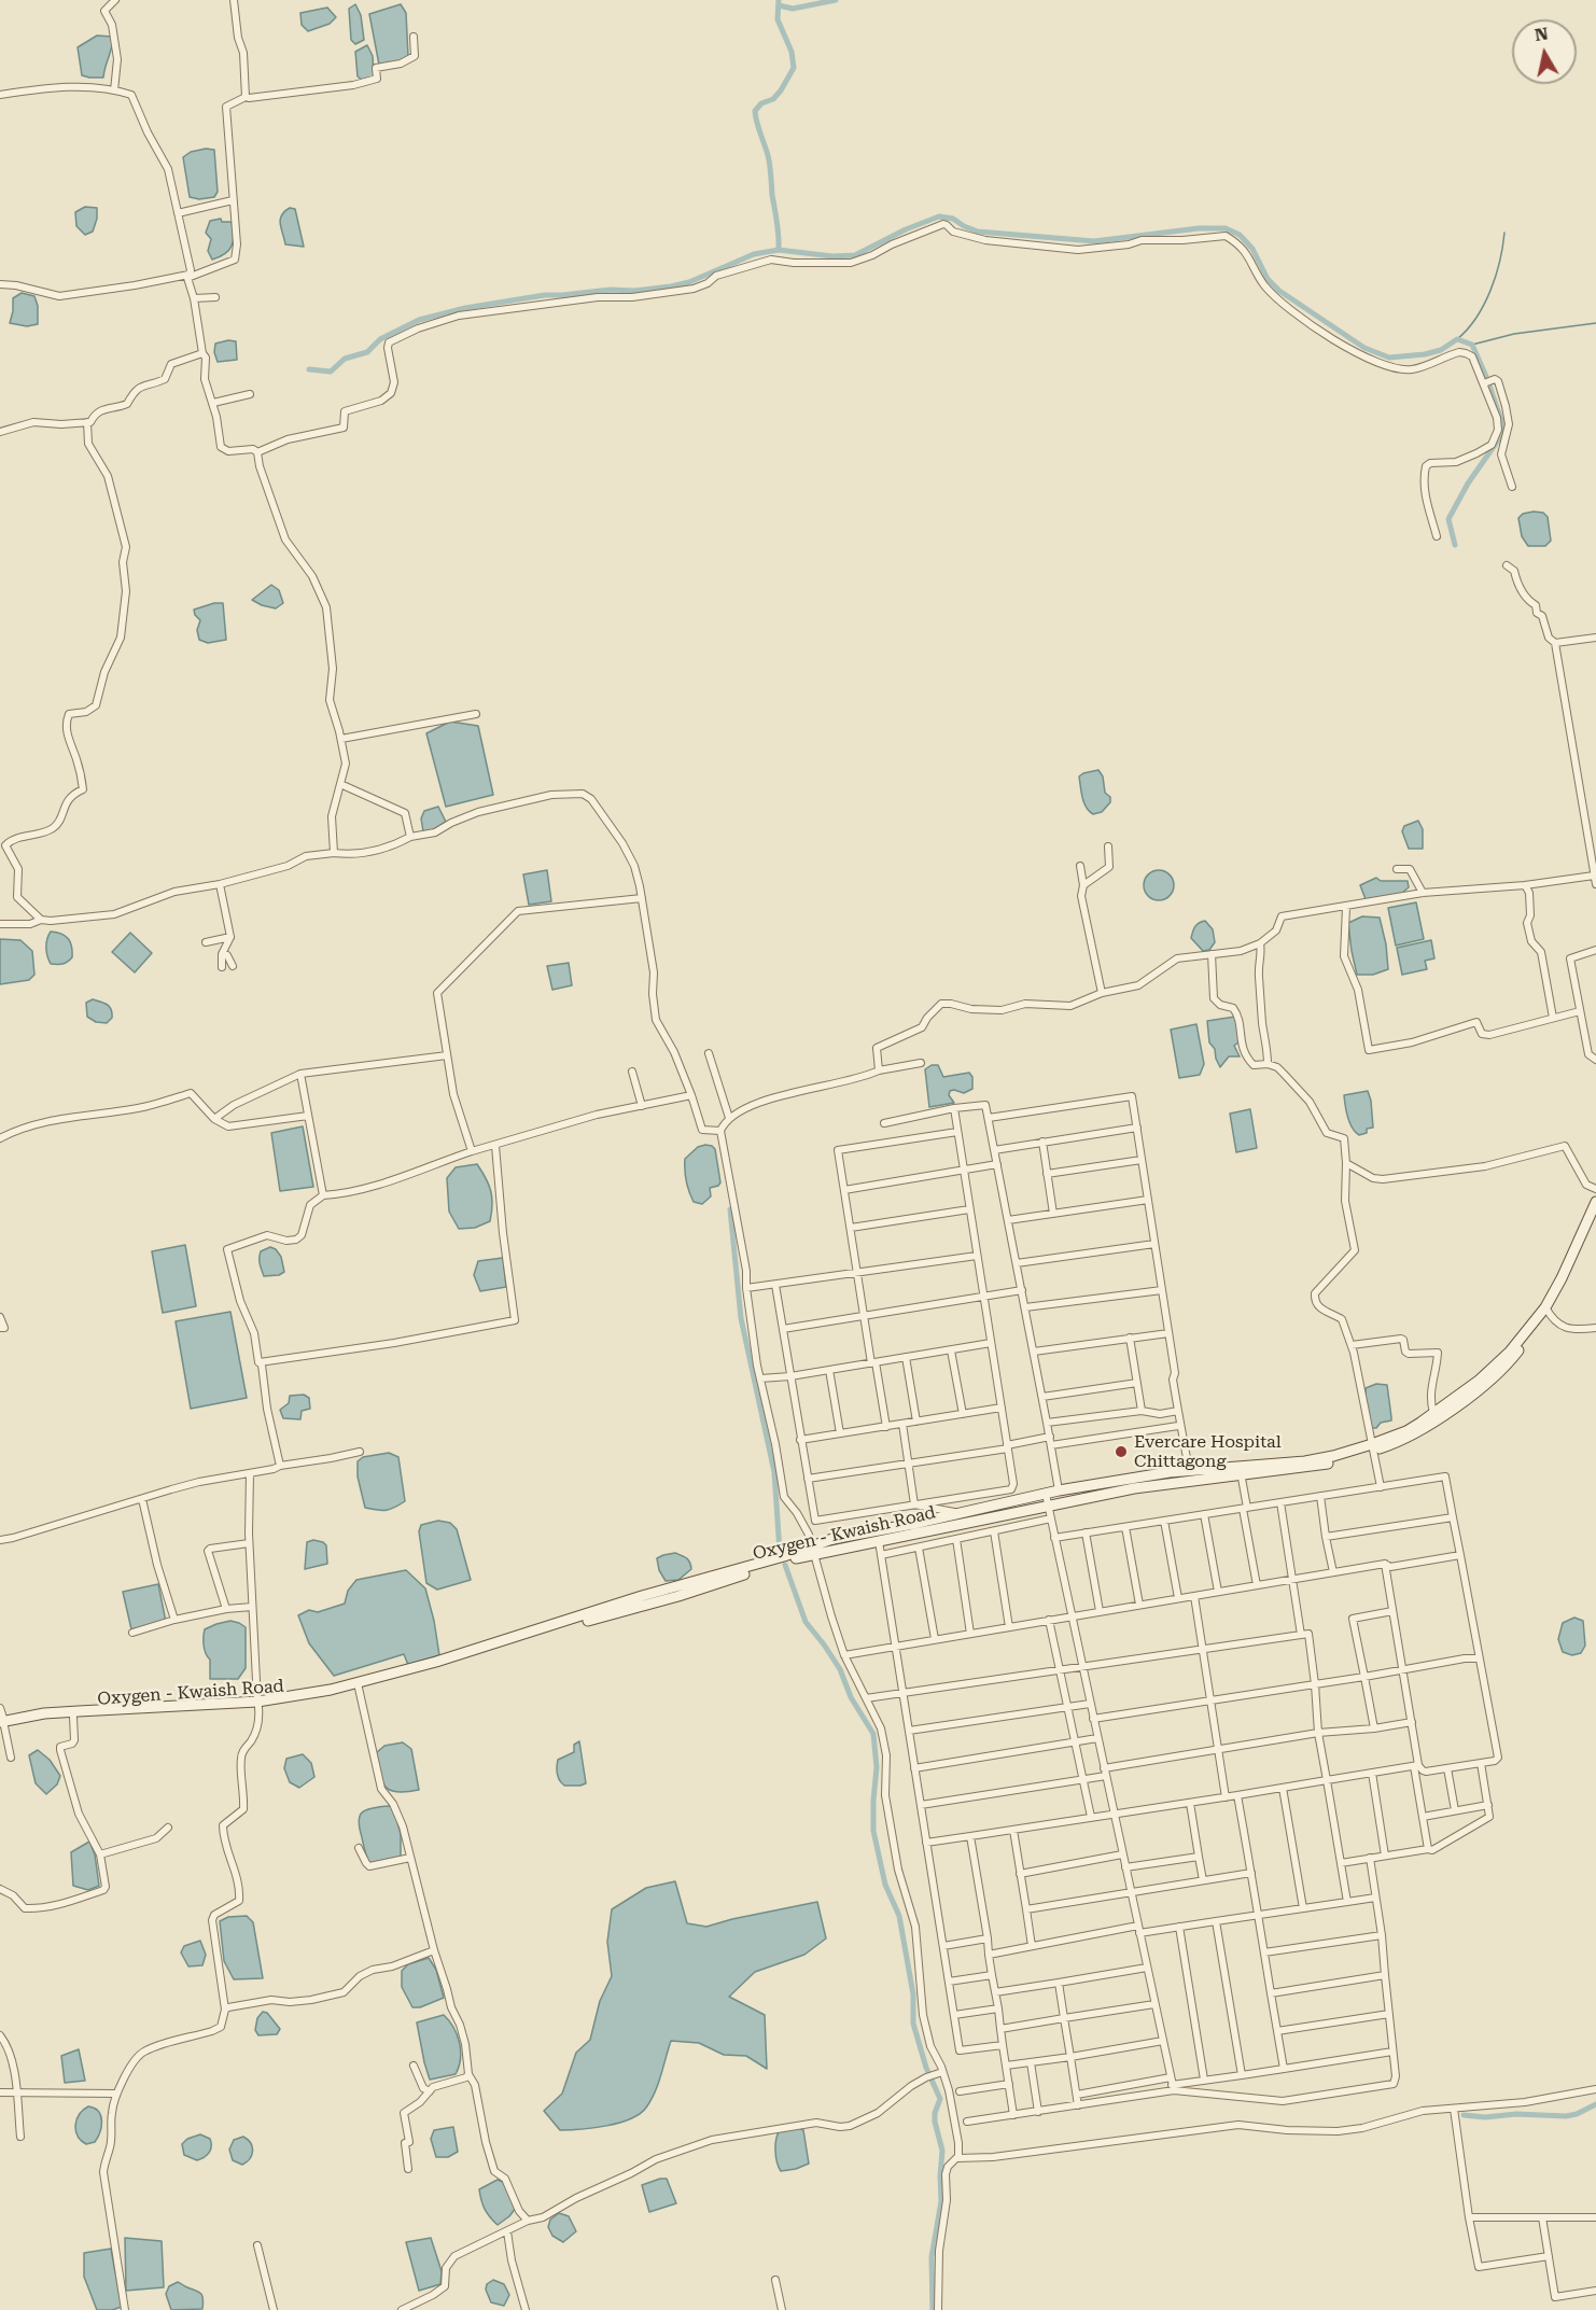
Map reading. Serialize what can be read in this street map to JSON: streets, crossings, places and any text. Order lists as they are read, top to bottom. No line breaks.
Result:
{"streets":{"main road":["Oxygen - Kwaish Road"]},"places":["Evercare Hospital Chittagong"],"north":"top"}
